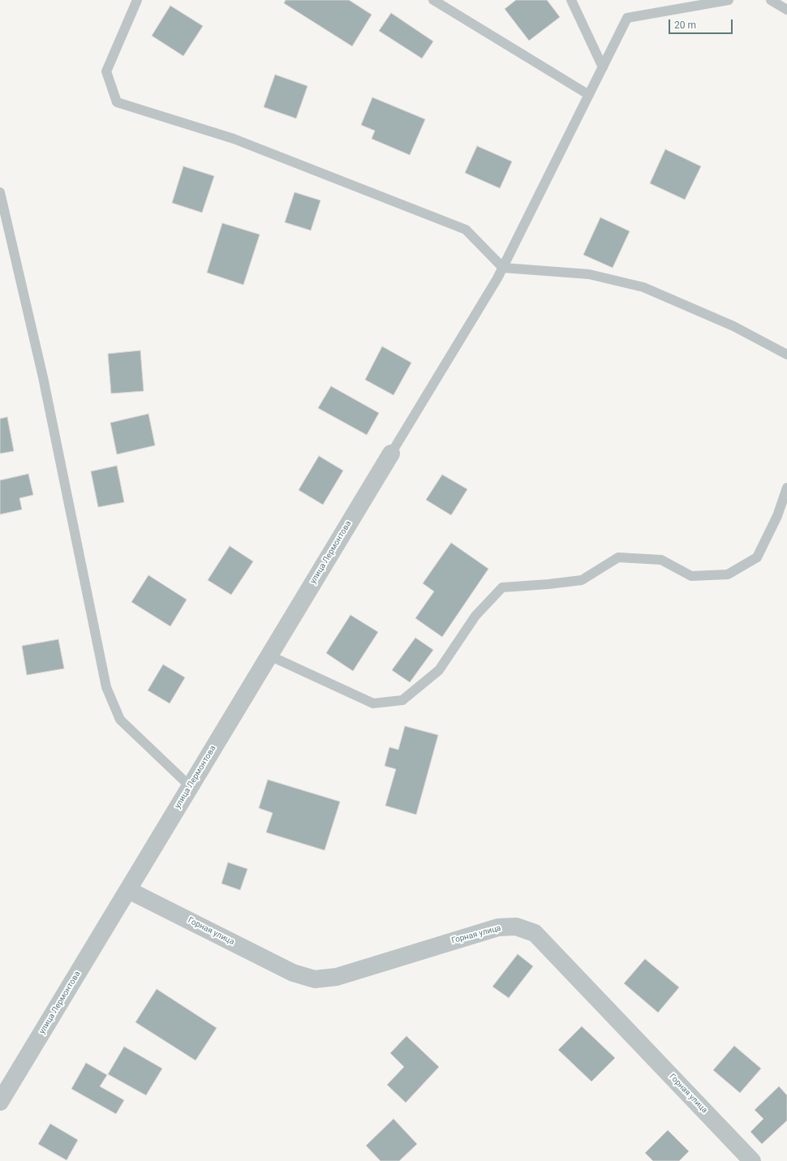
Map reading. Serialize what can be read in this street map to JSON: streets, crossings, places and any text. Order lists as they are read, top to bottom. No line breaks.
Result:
{"streets":{"street":["улица Лермонтова","Горная улица"]},"crossings":[["улица Лермонтова","Горная улица"]],"scale_bar":"20 m"}
